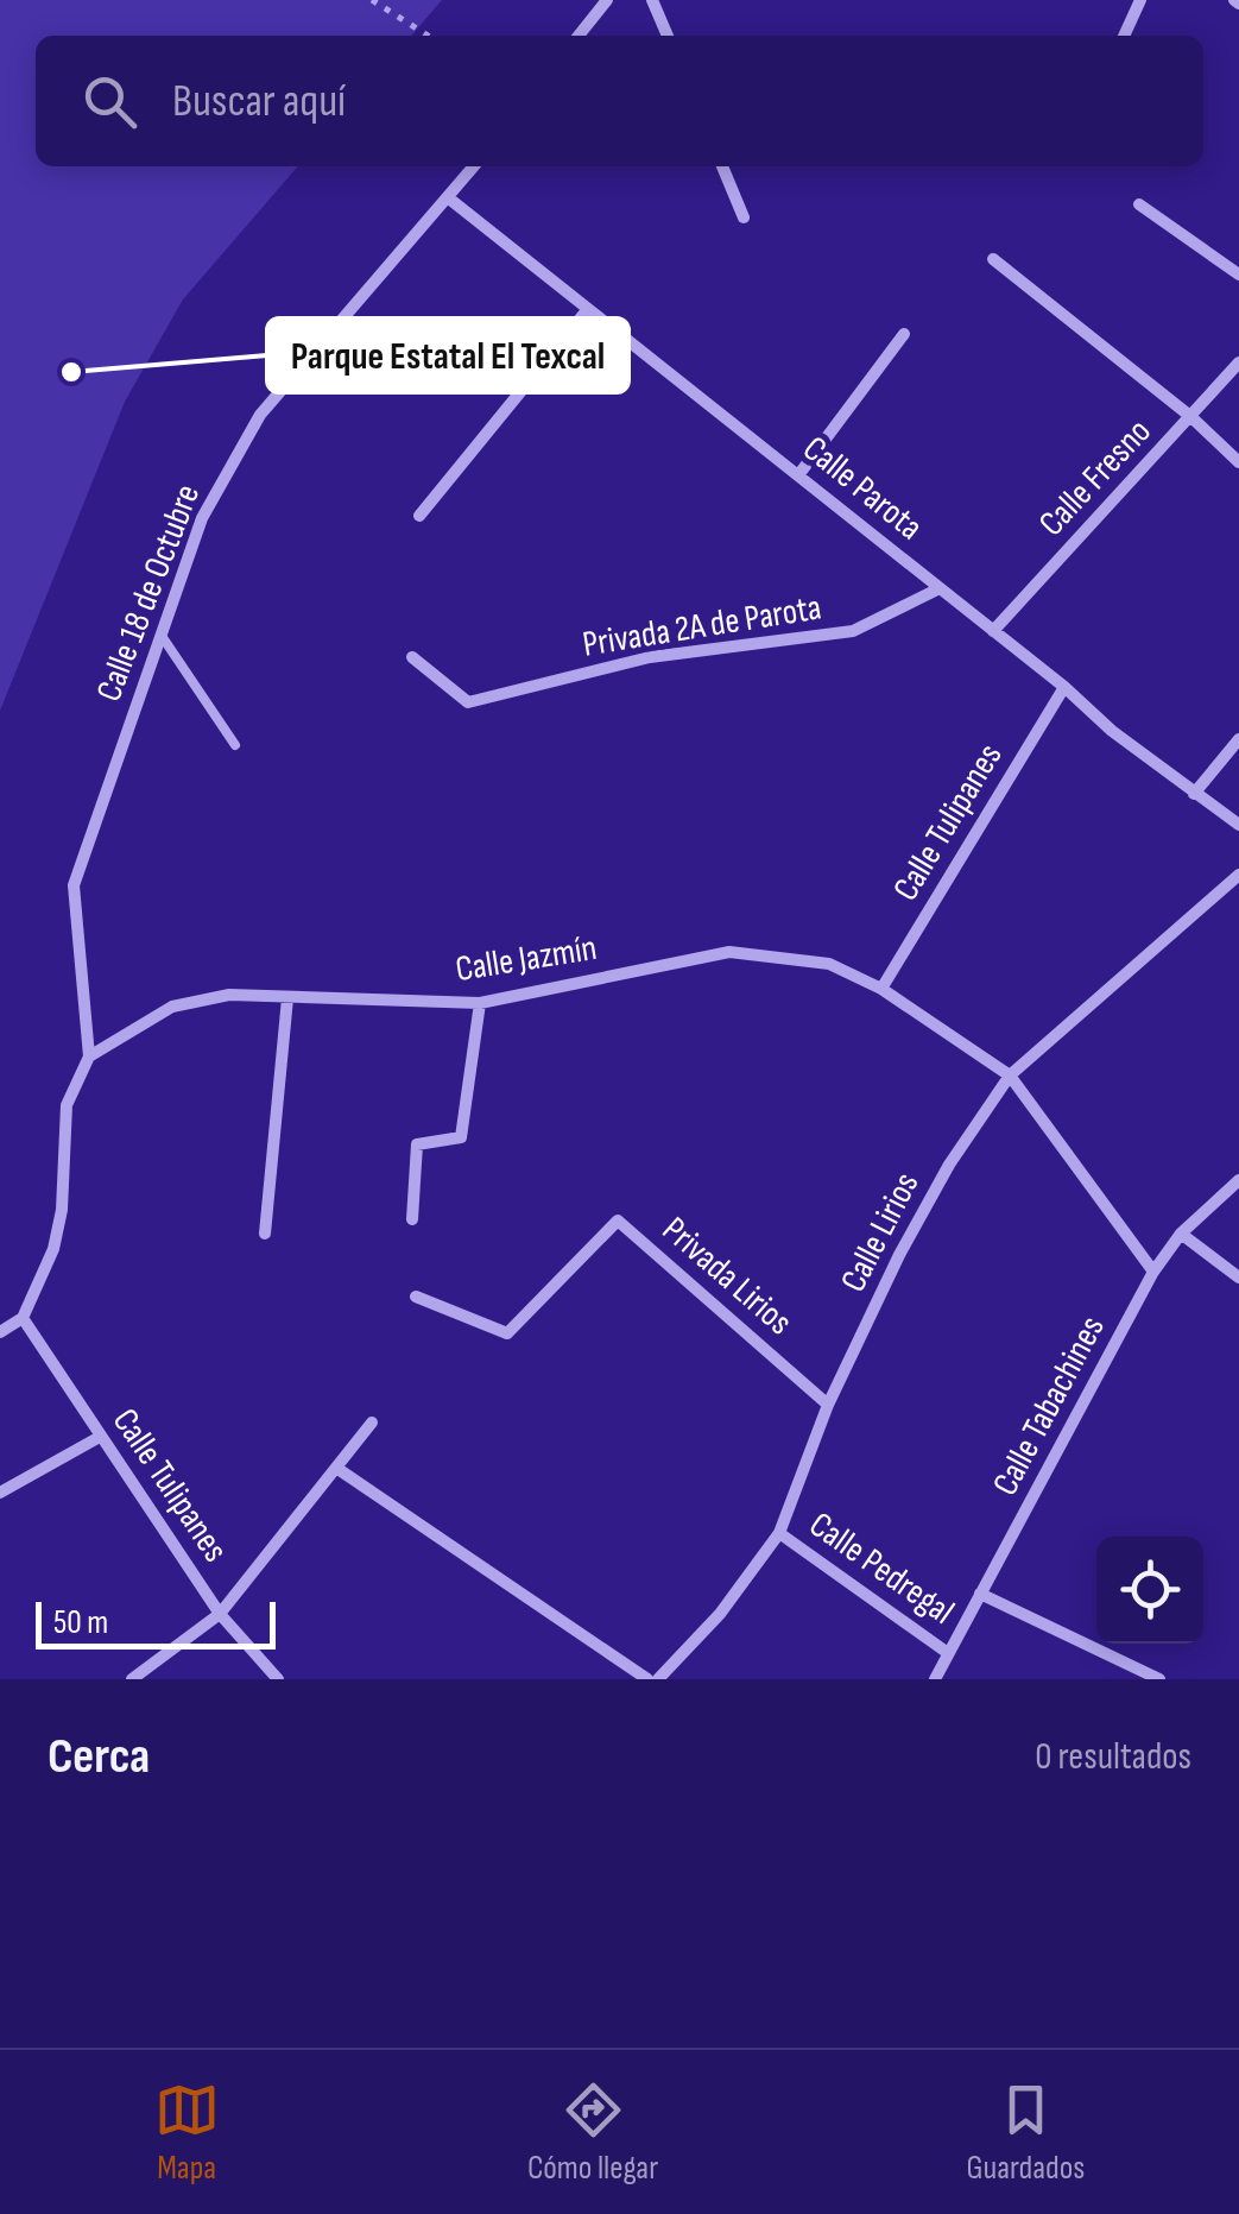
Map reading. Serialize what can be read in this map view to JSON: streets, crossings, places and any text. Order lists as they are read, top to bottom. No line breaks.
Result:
{"streets":{"street":["Calle Fresno","Calle Parota","Calle 18 de Octubre","Privada 2A de Parota","Calle Tulipanes","Calle Jazmín","Calle Lirios","Privada Lirios","Calle Tabachines","Calle Pedregal"]},"crossings":[["Calle Fresno","Calle Parota"],["Calle Parota","Calle 18 de Octubre"],["Calle Parota","Privada 2A de Parota"],["Calle Parota","Calle Tulipanes"],["Calle 18 de Octubre","Calle Jazmín"],["Calle Tulipanes","Calle Jazmín"],["Calle Jazmín","Calle Lirios"],["Calle Jazmín","Calle Tabachines"],["Calle Lirios","Privada Lirios"],["Calle Lirios","Calle Pedregal"],["Calle Tabachines","Calle Pedregal"]],"places":["Parque Estatal El Texcal"],"scale_bar":"50 m","page":{"search":"Buscar aquí","scale":"50 m","heading":["Cerca","0 resultados"],"nav":["Mapa","Cómo llegar","Guardados"]}}
